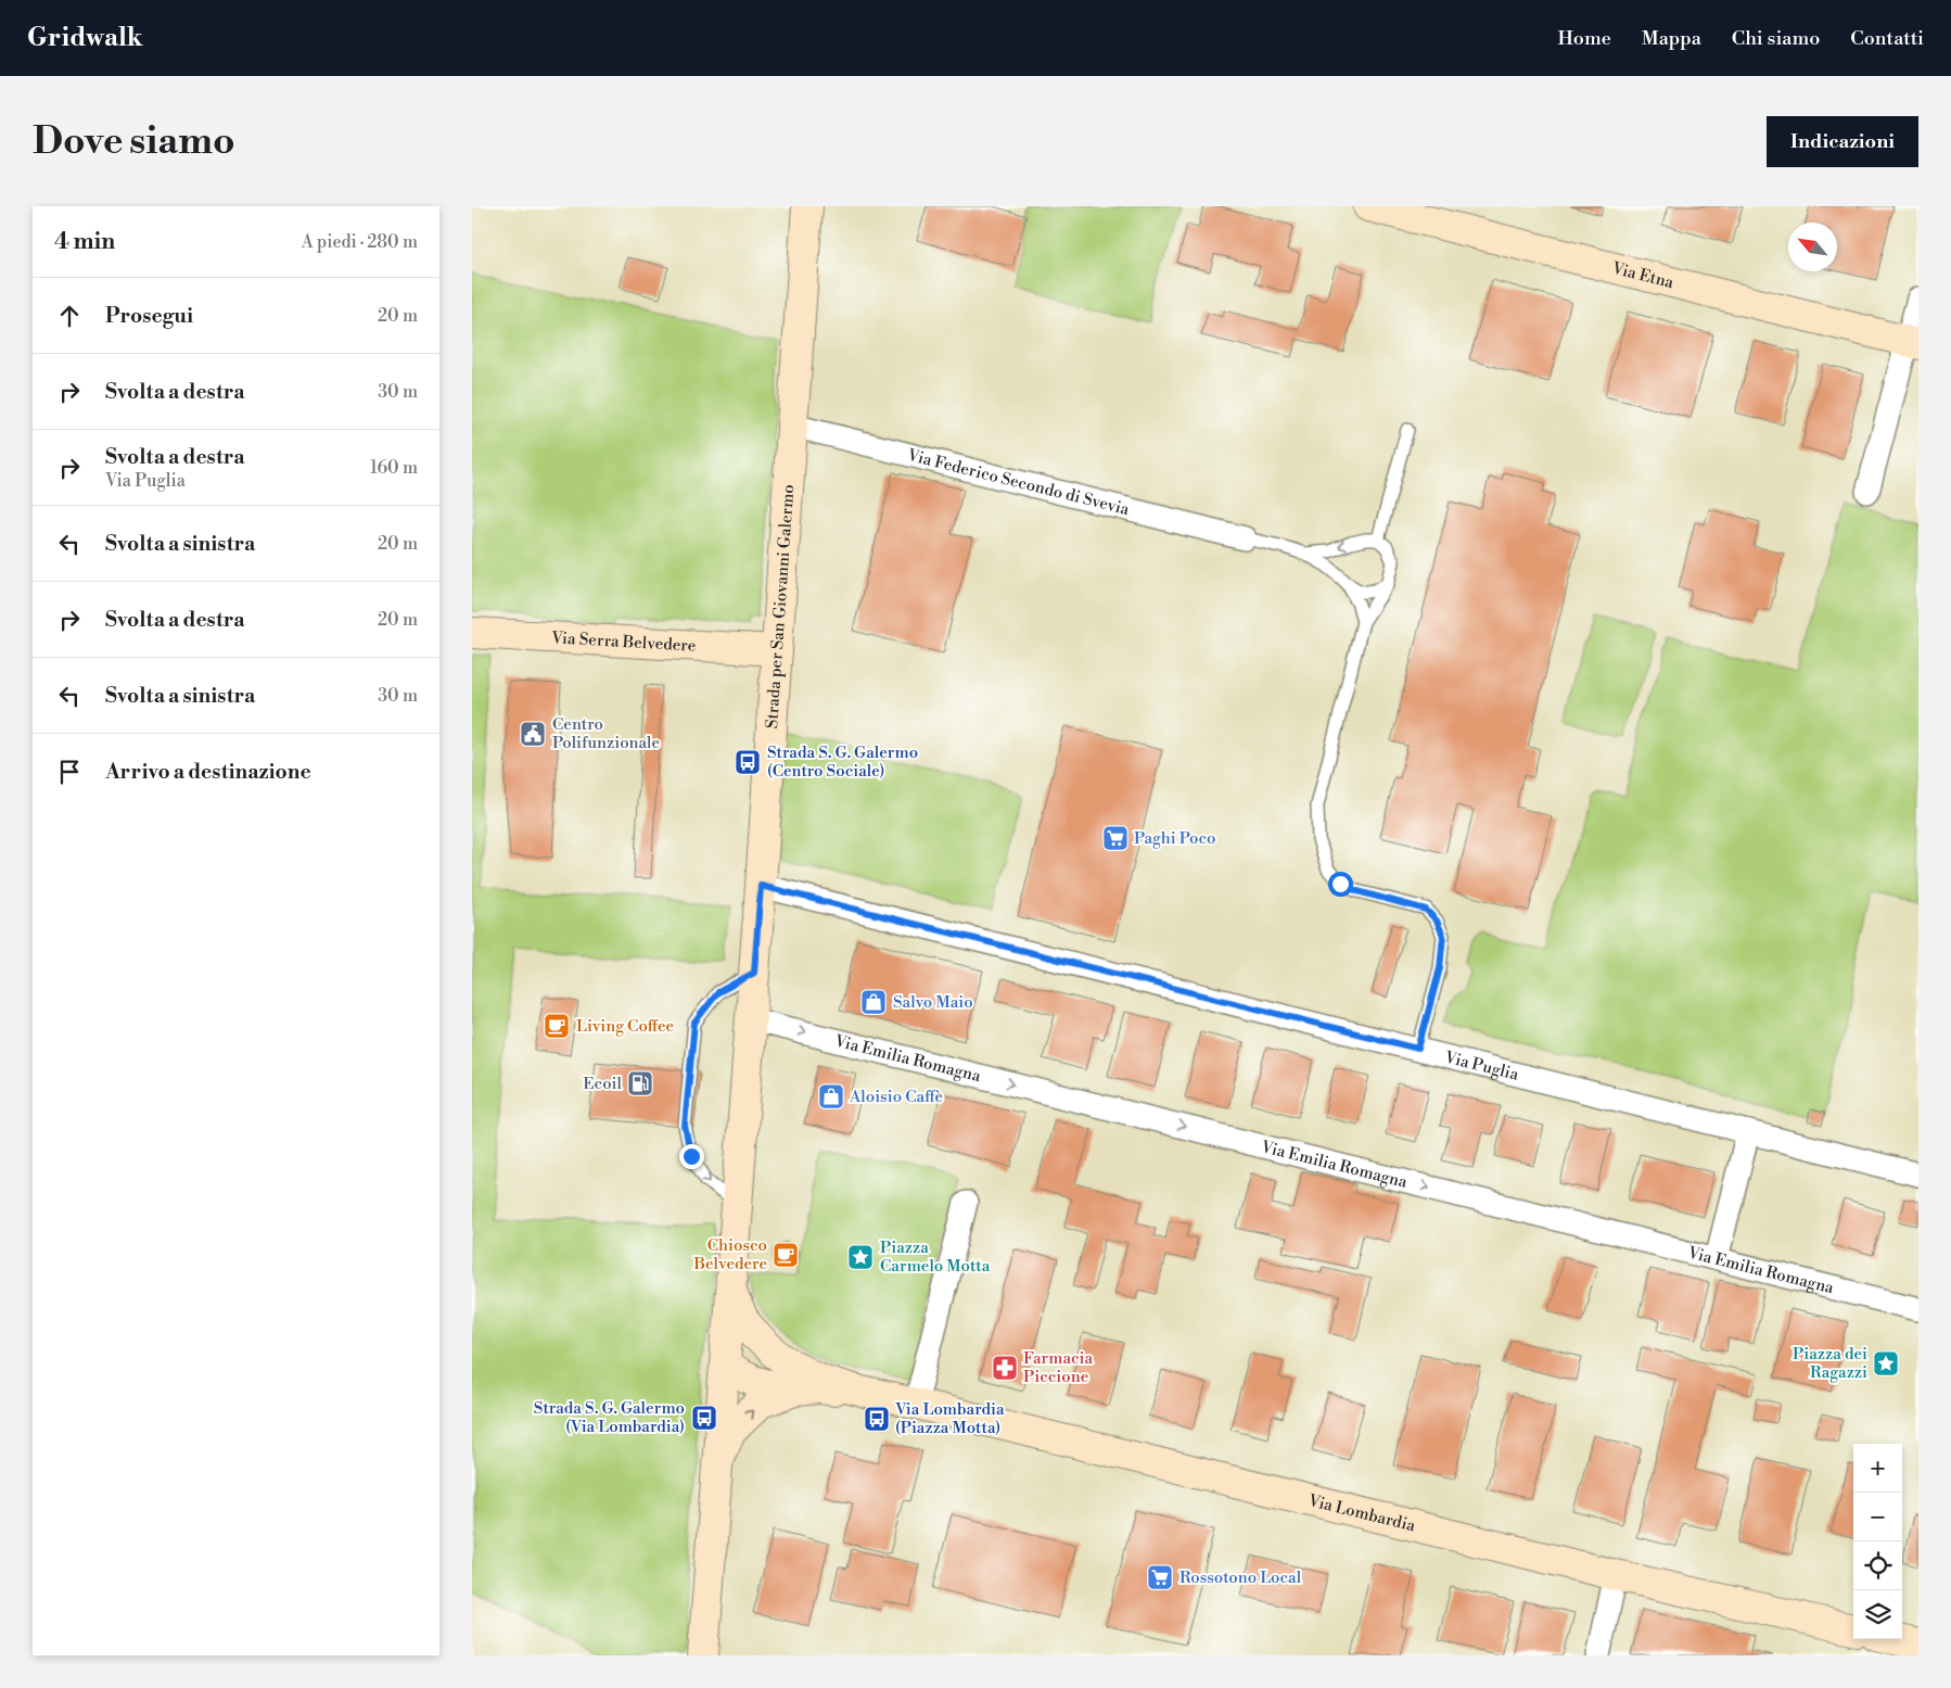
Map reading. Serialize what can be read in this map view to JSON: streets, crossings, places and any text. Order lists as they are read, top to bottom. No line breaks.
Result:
{"streets":{"street":["Via Etna","Via Federico Secondo di Svevia","Strada per San Giovanni Galermo","Via Serra Belvedere","Via Emilia Romagna","Via Puglia","Via Lombardia"]},"crossings":[["Via Federico Secondo di Svevia","Strada per San Giovanni Galermo"],["Strada per San Giovanni Galermo","Via Serra Belvedere"],["Strada per San Giovanni Galermo","Via Emilia Romagna"],["Strada per San Giovanni Galermo","Via Puglia"]],"one_way":["Via Emilia Romagna"],"places":{"public building":["Centro Polifunzionale"],"bus stop":["Strada S. G. Galermo (Centro Sociale)","Strada S. G. Galermo (Via Lombardia)","Via Lombardia (Piazza Motta)"],"supermarket":["Paghi Poco","Rossotono Local"],"shop":["Salvo Maio","Aloisio Caffè"],"cafe":["Living Coffee","Chiosco Belvedere"],"fuel station":["Ecoil"],"place":["Piazza Carmelo Motta","Piazza dei Ragazzi"],"pharmacy":["Farmacia Piccione"]},"north":"top left","page":{"header":"Gridwalk","nav":["Home","Mappa","Chi siamo","Contatti"],"buttons":"Indicazioni","title":"Dove siamo","heading":["4 min","A piedi · 280 m"],"list":[["Prosegui","20 m"],["Svolta a destra","30 m"],["Svolta a destra","Via Puglia","160 m"],["Svolta a sinistra","20 m"],["Svolta a destra","20 m"],["Svolta a sinistra","30 m"],"Arrivo a destinazione"],"map_buttons":["+","−"]}}
